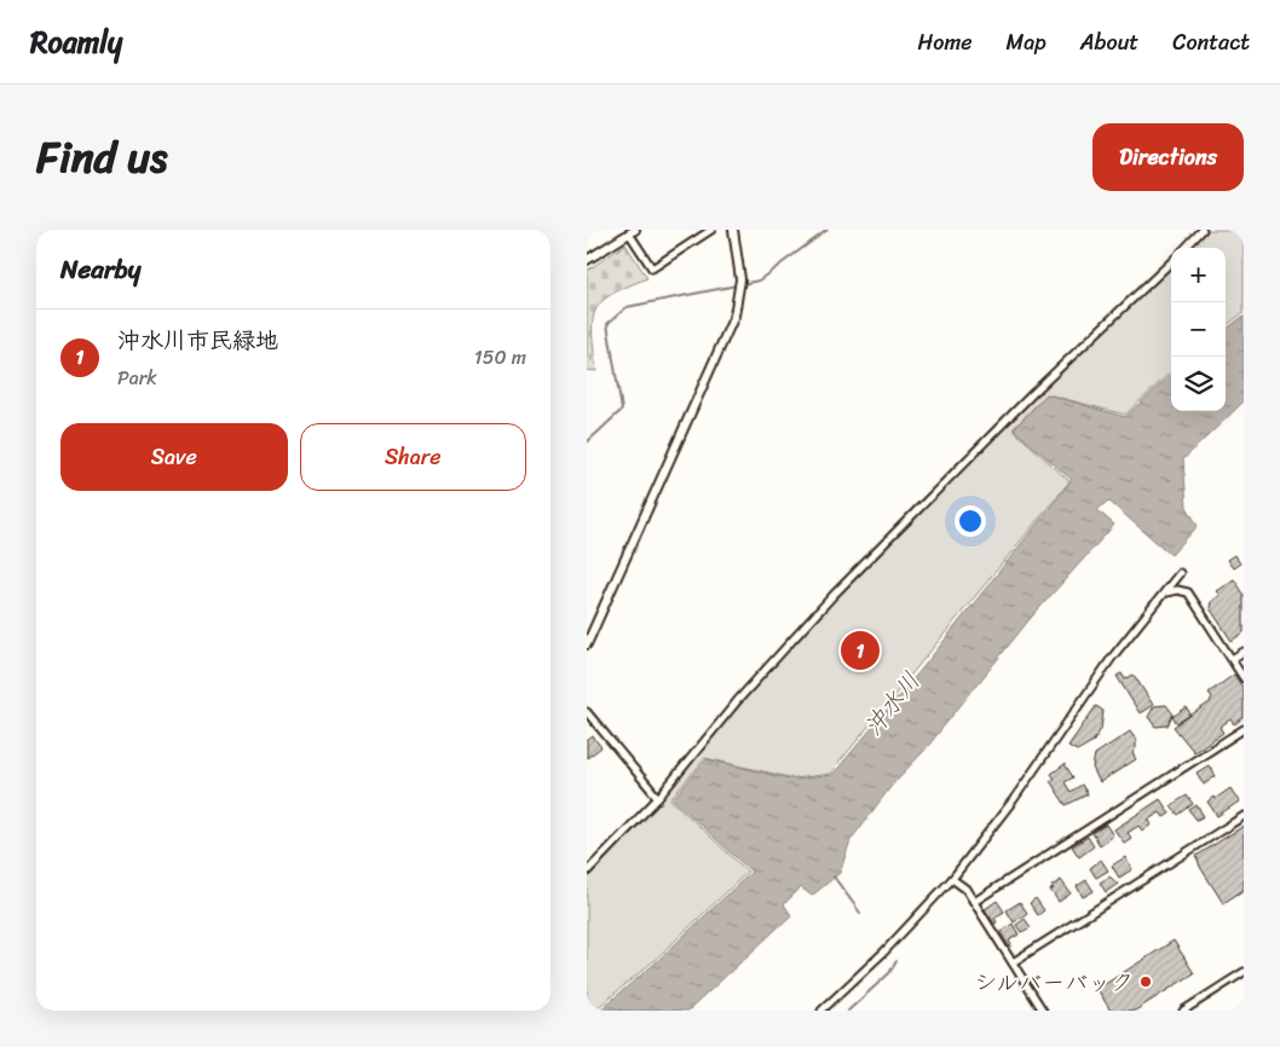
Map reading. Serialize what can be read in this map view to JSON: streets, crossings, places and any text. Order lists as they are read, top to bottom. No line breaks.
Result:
{"water":["沖水川"],"places":["シルバーバック"],"page":{"header":"Roamly","nav":["Home","Map","About","Contact"],"title":"Find us","buttons":["Directions",["Save","Share"]],"heading":"Nearby","map_buttons":["+","−"],"list":[{"mark":"1","name":"沖水川市民緑地","note":"Park","value":"150 m"}],"pins":"1"}}
